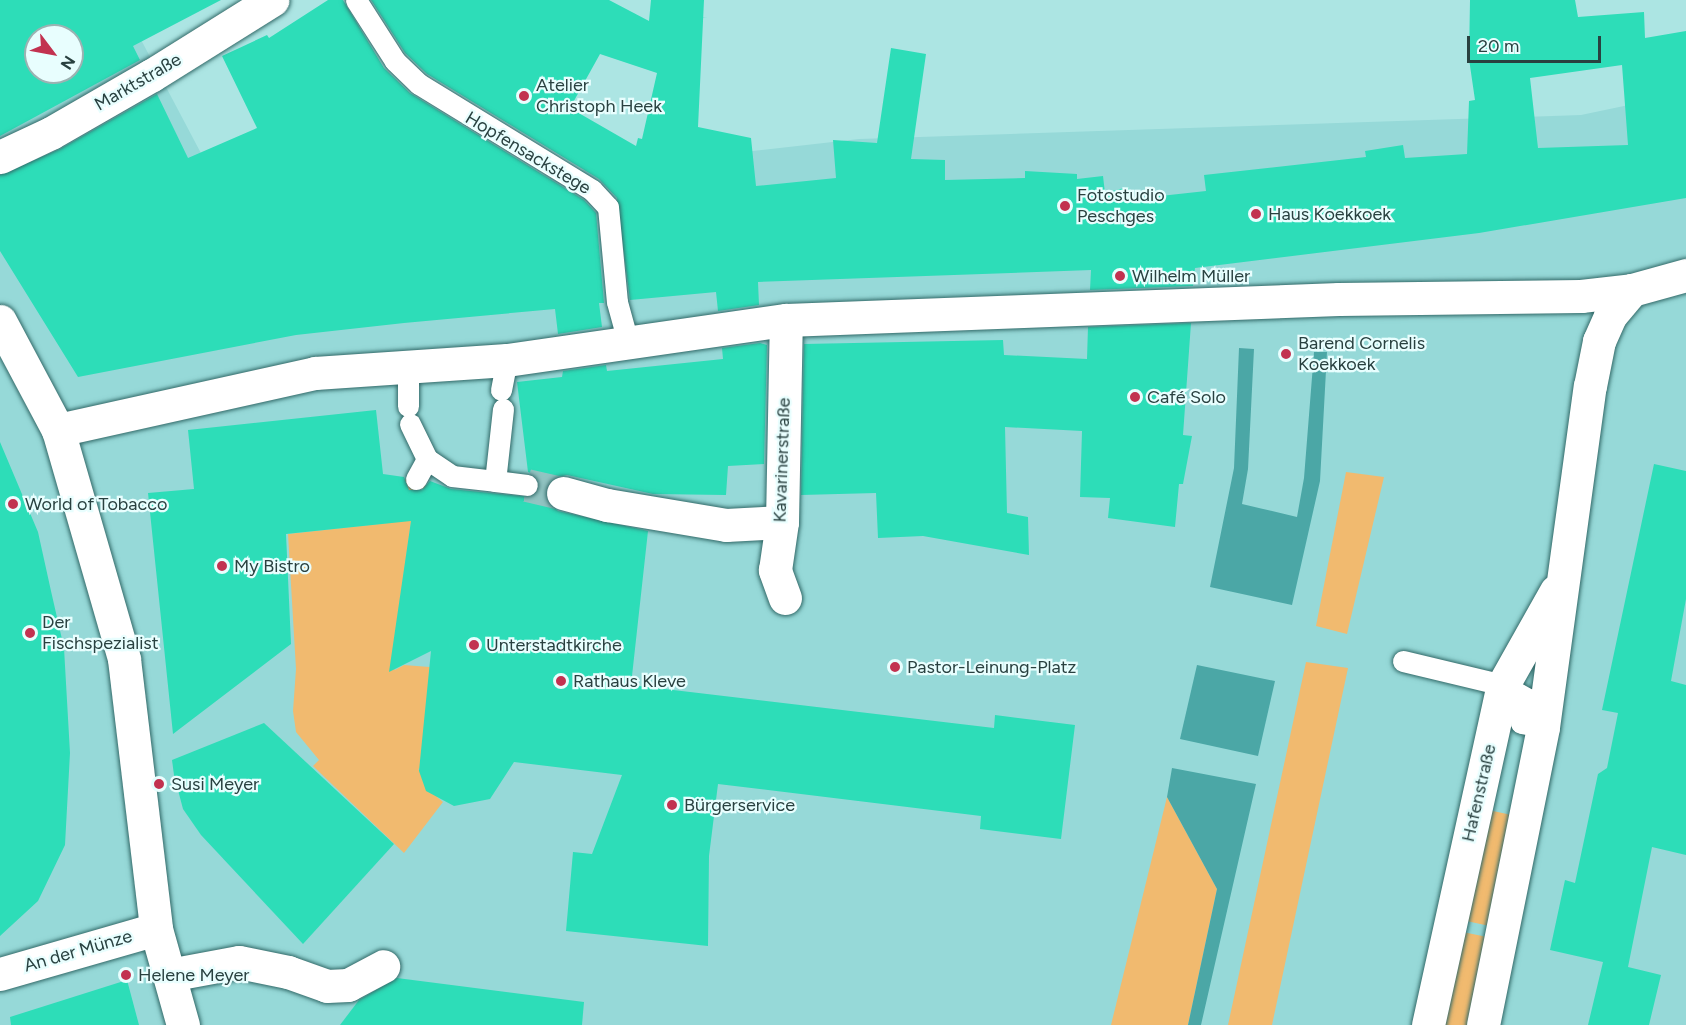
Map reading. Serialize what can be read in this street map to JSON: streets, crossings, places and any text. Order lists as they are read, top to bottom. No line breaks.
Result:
{"streets":{"street":["Marktstraße","Kavarinerstraße","Hafenstraße","An der Münze"],"lane":["Hopfensackstege"]},"places":["Atelier Christoph Heek","Fotostudio Peschges","Haus Koekkoek","Wilhelm Müller","Barend Cornelis Koekkoek","Café Solo","World of Tobacco","My Bistro","Der Fischspezialist","Unterstadtkirche","Pastor-Leinung-Platz","Rathaus Kleve","Susi Meyer","Bürgerservice","Helene Meyer"],"scale_bar":"20 m","north":"bottom right"}
